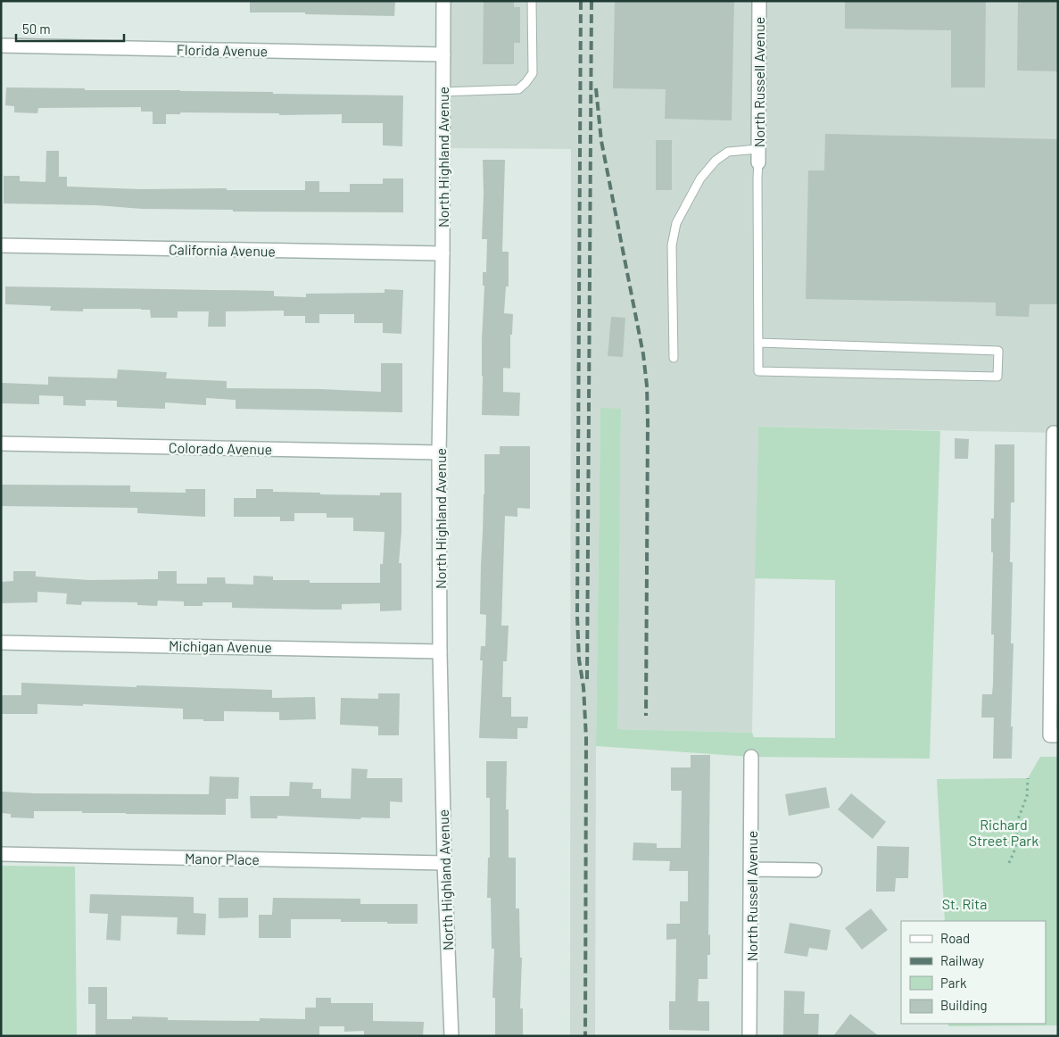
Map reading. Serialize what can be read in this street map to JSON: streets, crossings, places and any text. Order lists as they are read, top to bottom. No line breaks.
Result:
{"streets":{"street":["Florida Avenue","North Russell Avenue","North Highland Avenue","California Avenue","Colorado Avenue","Michigan Avenue","Manor Place"]},"crossings":[["Florida Avenue","North Highland Avenue"],["North Highland Avenue","California Avenue"],["North Highland Avenue","Colorado Avenue"],["North Highland Avenue","Michigan Avenue"],["North Highland Avenue","Manor Place"]],"parks":["Richard Street Park","St. Rita"],"legend":["Road","Railway","Park","Building"],"scale_bar":"50 m"}
